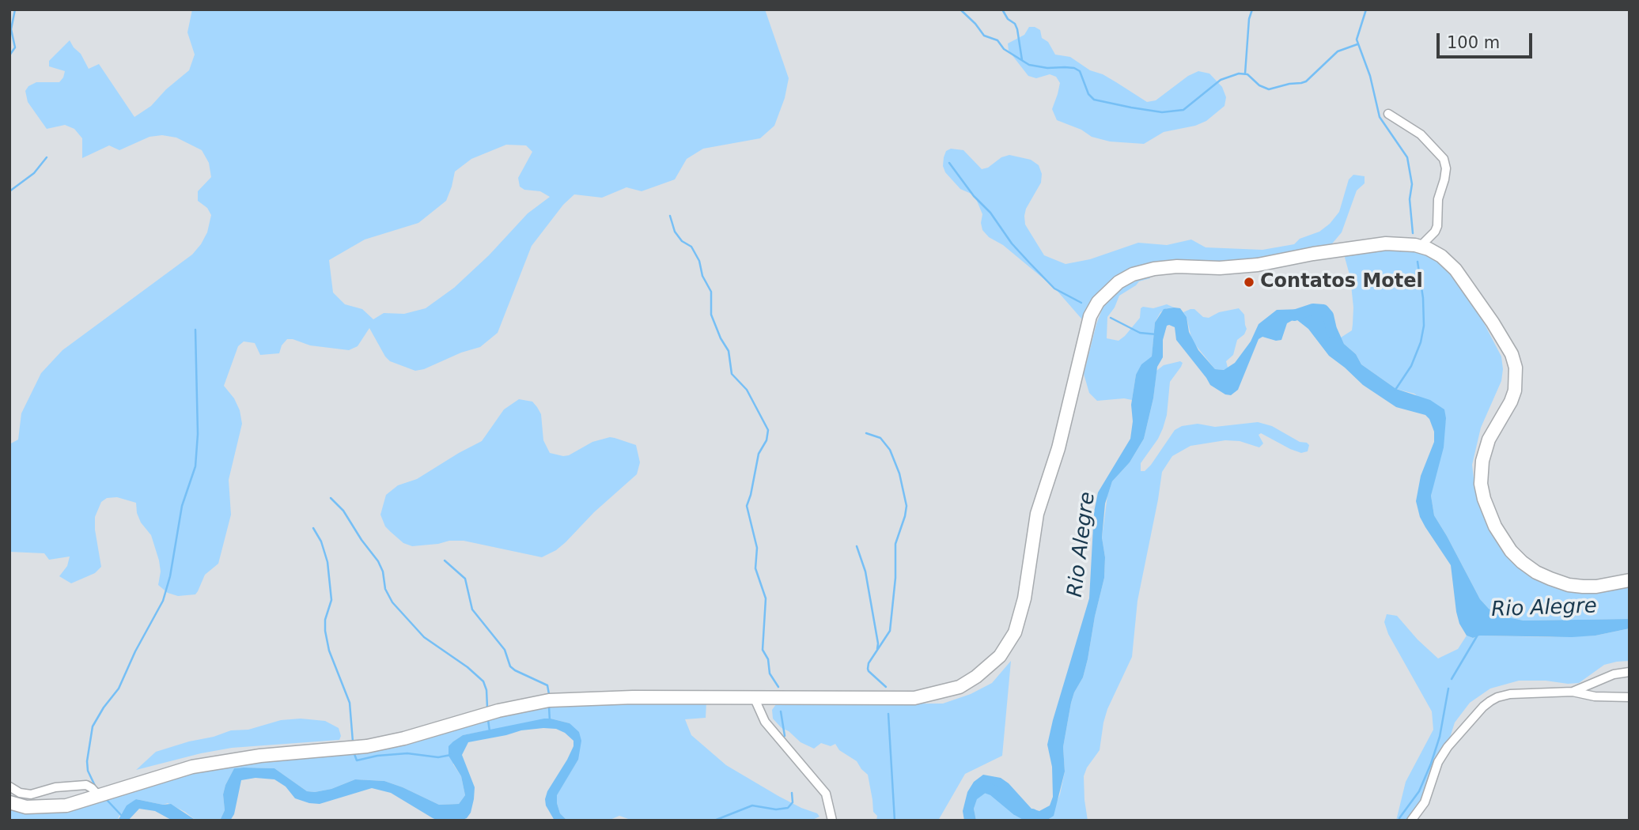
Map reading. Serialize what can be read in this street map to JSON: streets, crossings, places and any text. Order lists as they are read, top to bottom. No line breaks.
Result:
{"water":["Rio Alegre"],"places":["Contatos Motel"],"scale_bar":"100 m"}
